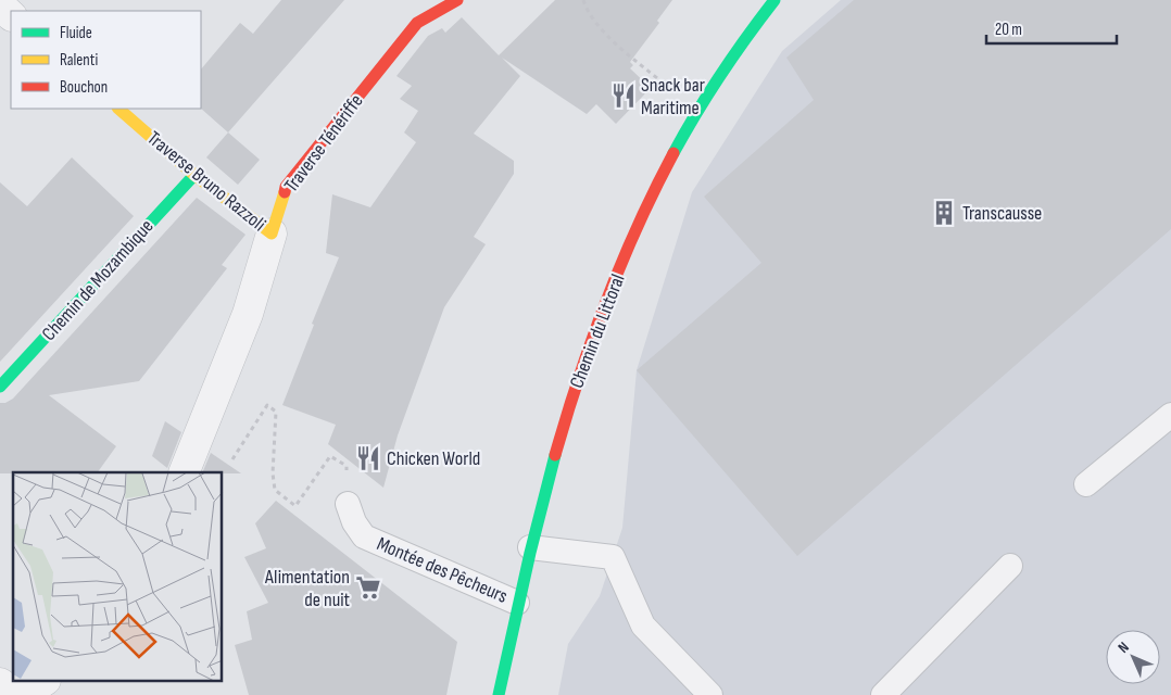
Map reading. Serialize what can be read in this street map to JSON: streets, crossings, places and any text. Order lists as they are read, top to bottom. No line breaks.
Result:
{"streets":{"street":["Traverse Ténériffe","Traverse Bruno Razzoli","Chemin de Mozambique","Chemin du Littoral"],"lane":["Montée des Pêcheurs"]},"crossings":[["Traverse Ténériffe","Traverse Bruno Razzoli"],["Traverse Bruno Razzoli","Chemin de Mozambique"],["Chemin du Littoral","Montée des Pêcheurs"]],"places":{"restaurant":["Snack bar Maritime","Chicken World"],"building":["Transcausse"],"supermarket":["Alimentation de nuit"]},"legend":["Fluide","Ralenti","Bouchon"],"scale_bar":"20 m","north":"top left"}
